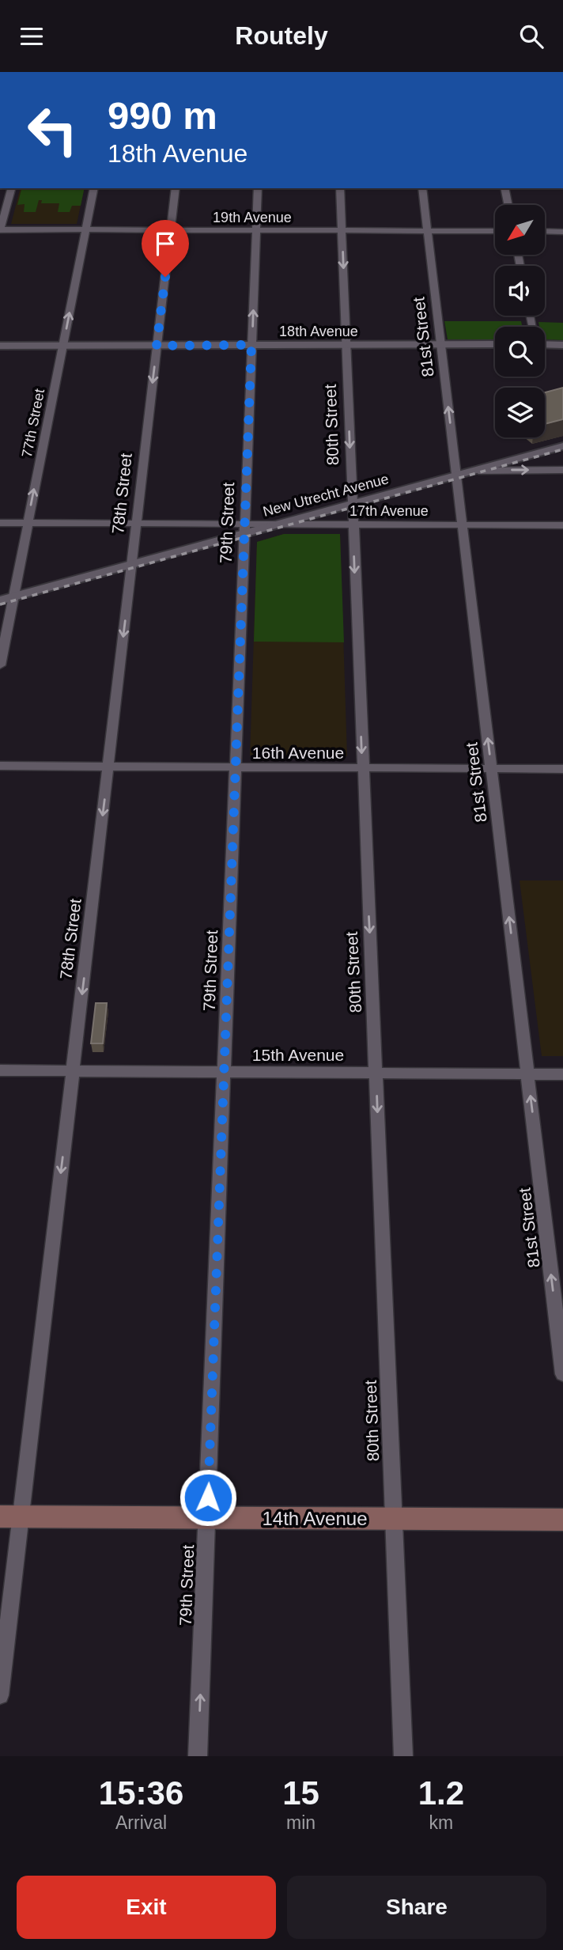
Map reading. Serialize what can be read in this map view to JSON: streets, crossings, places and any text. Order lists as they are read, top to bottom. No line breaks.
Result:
{"streets":{"main road":["14th Avenue"],"street":["19th Avenue","18th Avenue","81st Street","77th Street","80th Street","78th Street","New Utrecht Avenue","17th Avenue","79th Street","16th Avenue","15th Avenue"]},"crossings":[["19th Avenue","81st Street"],["19th Avenue","77th Street"],["19th Avenue","80th Street"],["19th Avenue","78th Street"],["19th Avenue","79th Street"],["18th Avenue","81st Street"],["18th Avenue","77th Street"],["18th Avenue","80th Street"],["18th Avenue","78th Street"],["18th Avenue","79th Street"],["81st Street","New Utrecht Avenue"],["81st Street","17th Avenue"],["81st Street","16th Avenue"],["81st Street","15th Avenue"],["77th Street","New Utrecht Avenue"],["80th Street","New Utrecht Avenue"],["80th Street","17th Avenue"],["80th Street","16th Avenue"],["80th Street","15th Avenue"],["80th Street","14th Avenue"],["78th Street","New Utrecht Avenue"],["78th Street","16th Avenue"],["78th Street","15th Avenue"],["78th Street","14th Avenue"],["New Utrecht Avenue","17th Avenue"],["New Utrecht Avenue","79th Street"],["79th Street","16th Avenue"],["79th Street","15th Avenue"],["79th Street","14th Avenue"]],"one_way":["81st Street","77th Street","80th Street","78th Street"],"north":"bottom left","page":{"header":"Routely","turn":["990 m","18th Avenue"],"eta":["15:36","Arrival","15","min","1.2","km"],"buttons":["Exit","Share"]}}
